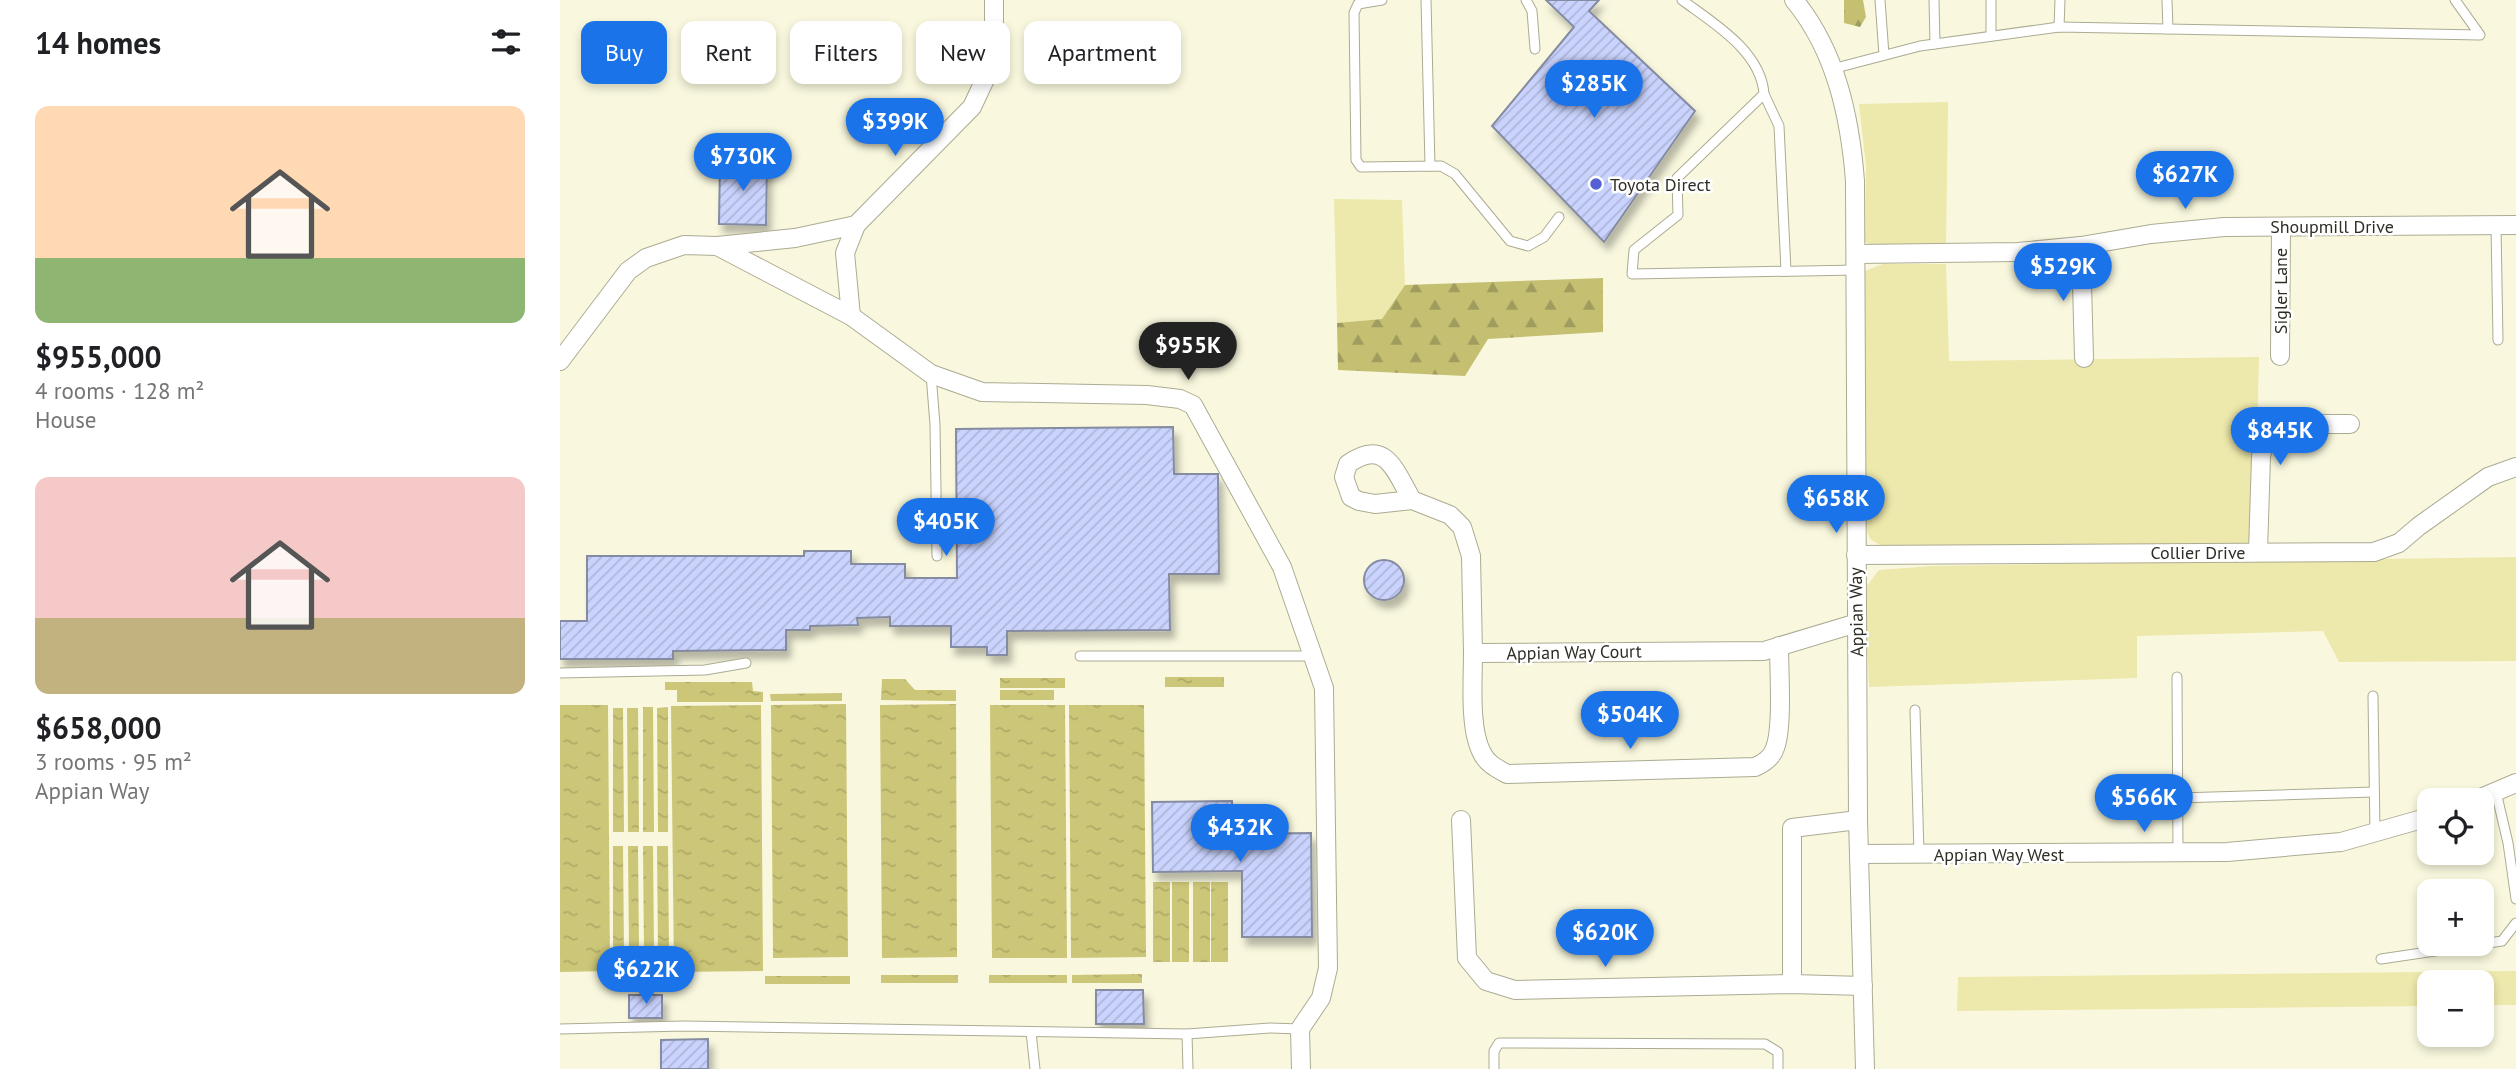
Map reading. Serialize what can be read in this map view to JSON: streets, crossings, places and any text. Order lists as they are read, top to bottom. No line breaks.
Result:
{"streets":{"street":["Shoupmill Drive","Sigler Lane","Collier Drive","Appian Way","Appian Way Court","Appian Way West"]},"crossings":[["Shoupmill Drive","Sigler Lane"],["Shoupmill Drive","Appian Way"],["Collier Drive","Appian Way"],["Appian Way","Appian Way Court"],["Appian Way","Appian Way West"]],"places":["Toyota Direct"],"page":{"heading":"14 homes","chip":["Buy","Rent","Filters","New","Apartment"],"price":["$285K","$399K","$730K","$627K","$529K","$955K","$845K","$658K","$405K","$504K","$566K","$432K","$620K","$622K"],"list":[{"name":"$955,000","note":"4 rooms · 128 m² · House"},{"name":"$658,000","note":"3 rooms · 95 m² · Appian Way"}],"map_buttons":["+","−"]}}
